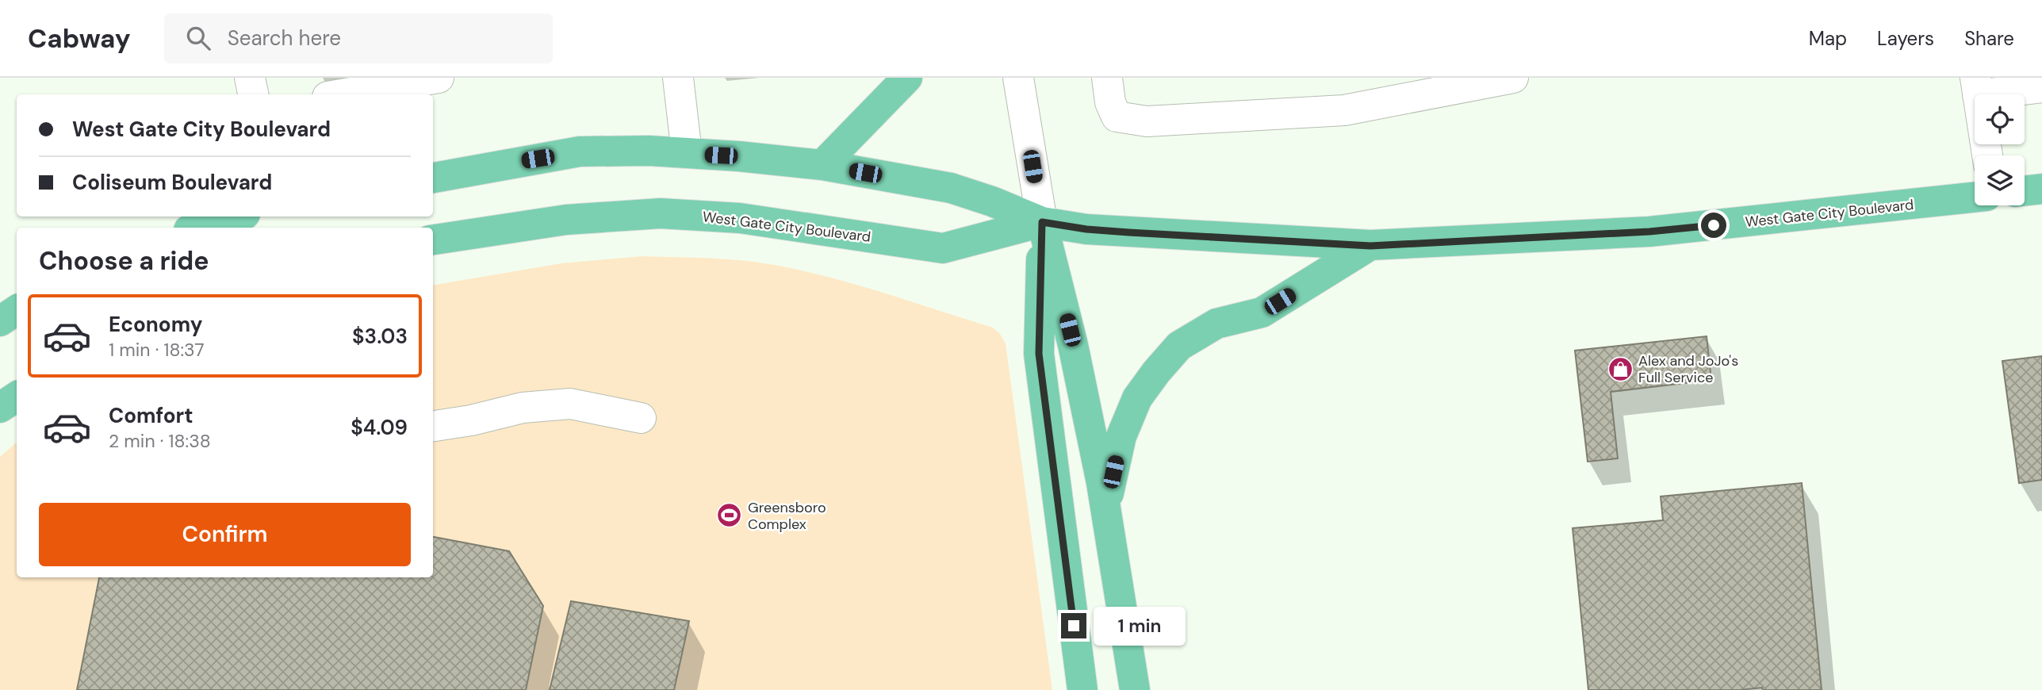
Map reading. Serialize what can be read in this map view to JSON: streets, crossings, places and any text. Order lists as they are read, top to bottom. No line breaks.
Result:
{"streets":{"main road":["West Gate City Boulevard"]},"places":{"shop":["Alex and JoJo's Full Service"],"sports":["Greensboro Complex"]},"page":{"header":"Cabway","search":"Search here","nav":["Map","Layers","Share"],"banner":["West Gate City Boulevard","Coliseum Boulevard"],"heading":"Choose a ride","list":[{"name":"Economy","note":"1 min · 18:37","value":"$3.03"},{"name":"Comfort","note":"2 min · 18:38","value":"$4.09"}],"buttons":"Confirm","bubble":"1 min"}}
